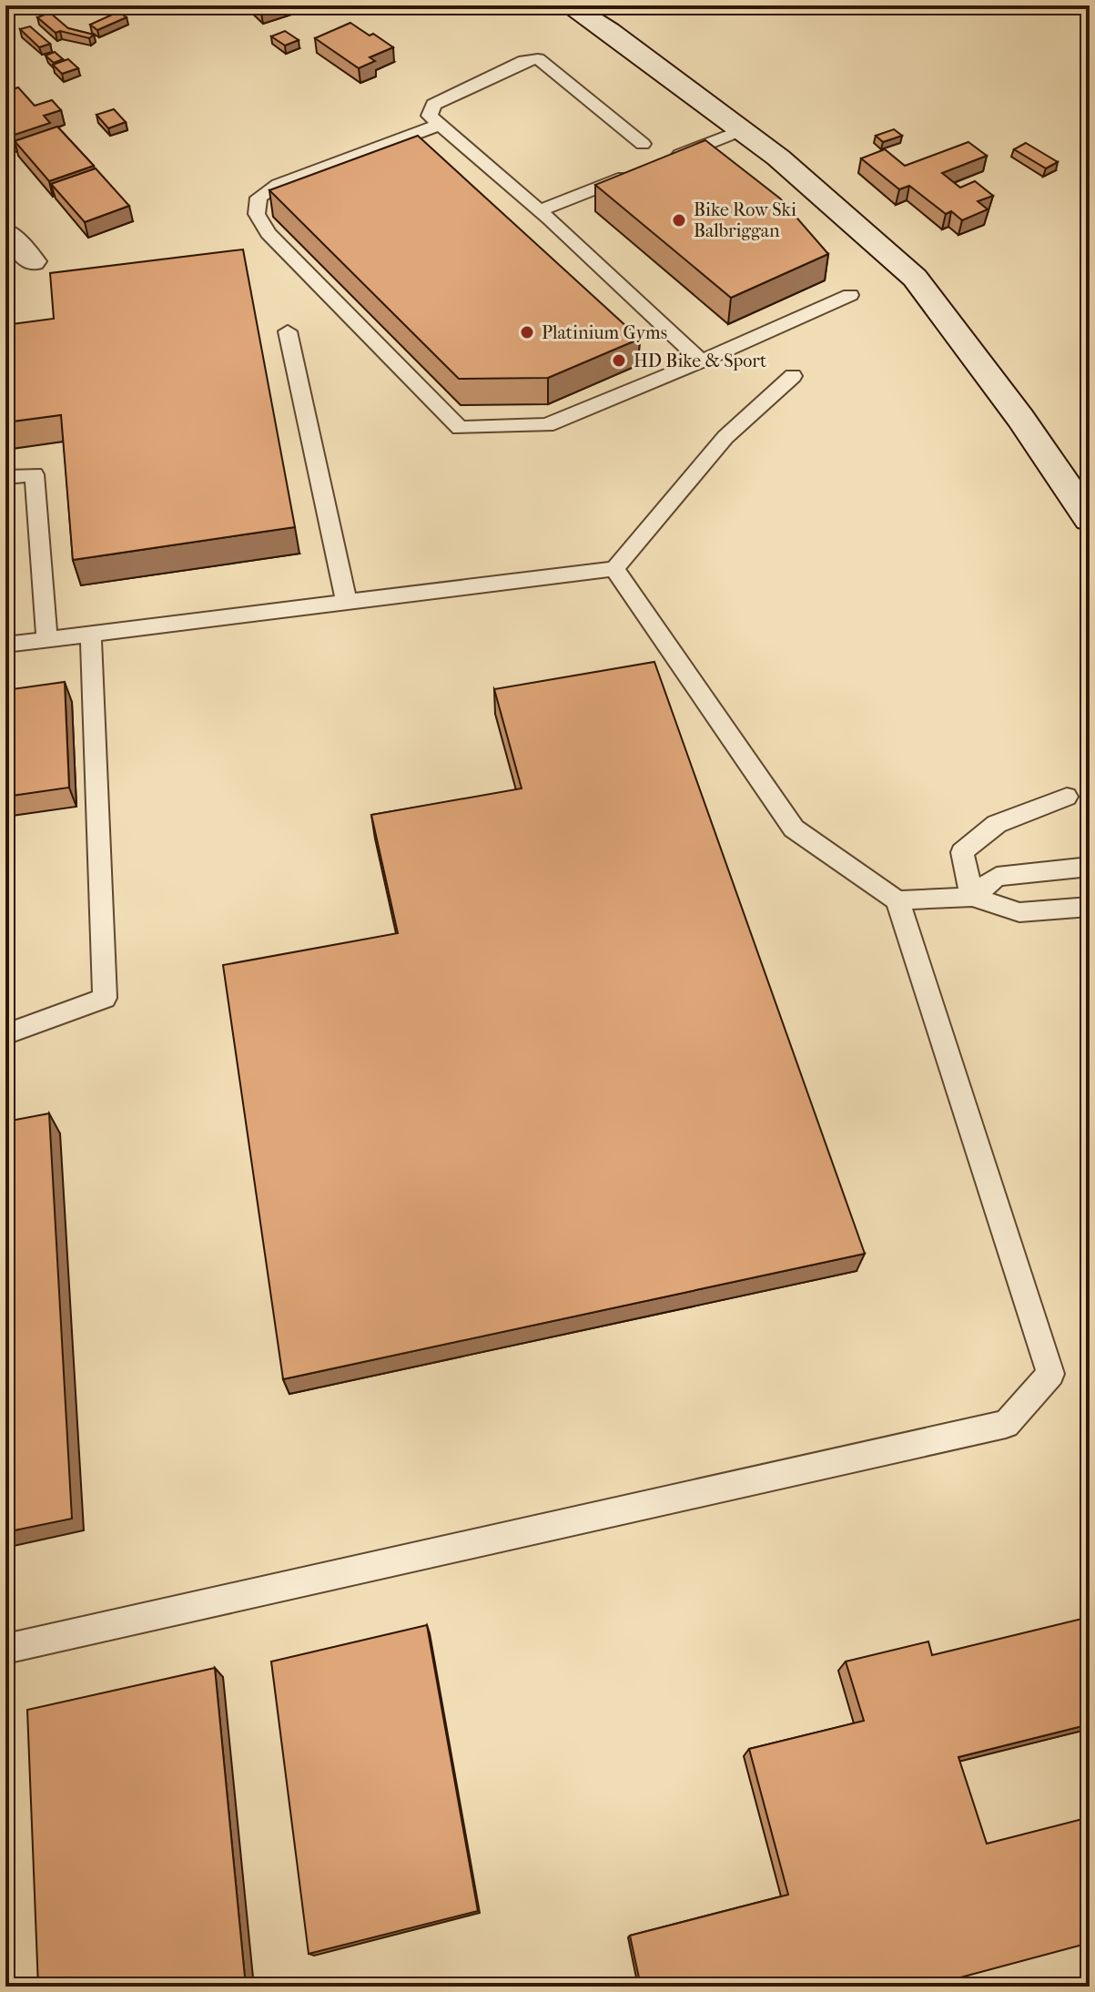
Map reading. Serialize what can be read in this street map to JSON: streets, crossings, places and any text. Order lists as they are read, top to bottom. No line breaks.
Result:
{"places":["Bike Row Ski Balbriggan","Platinium Gyms","HD Bike & Sport"]}
